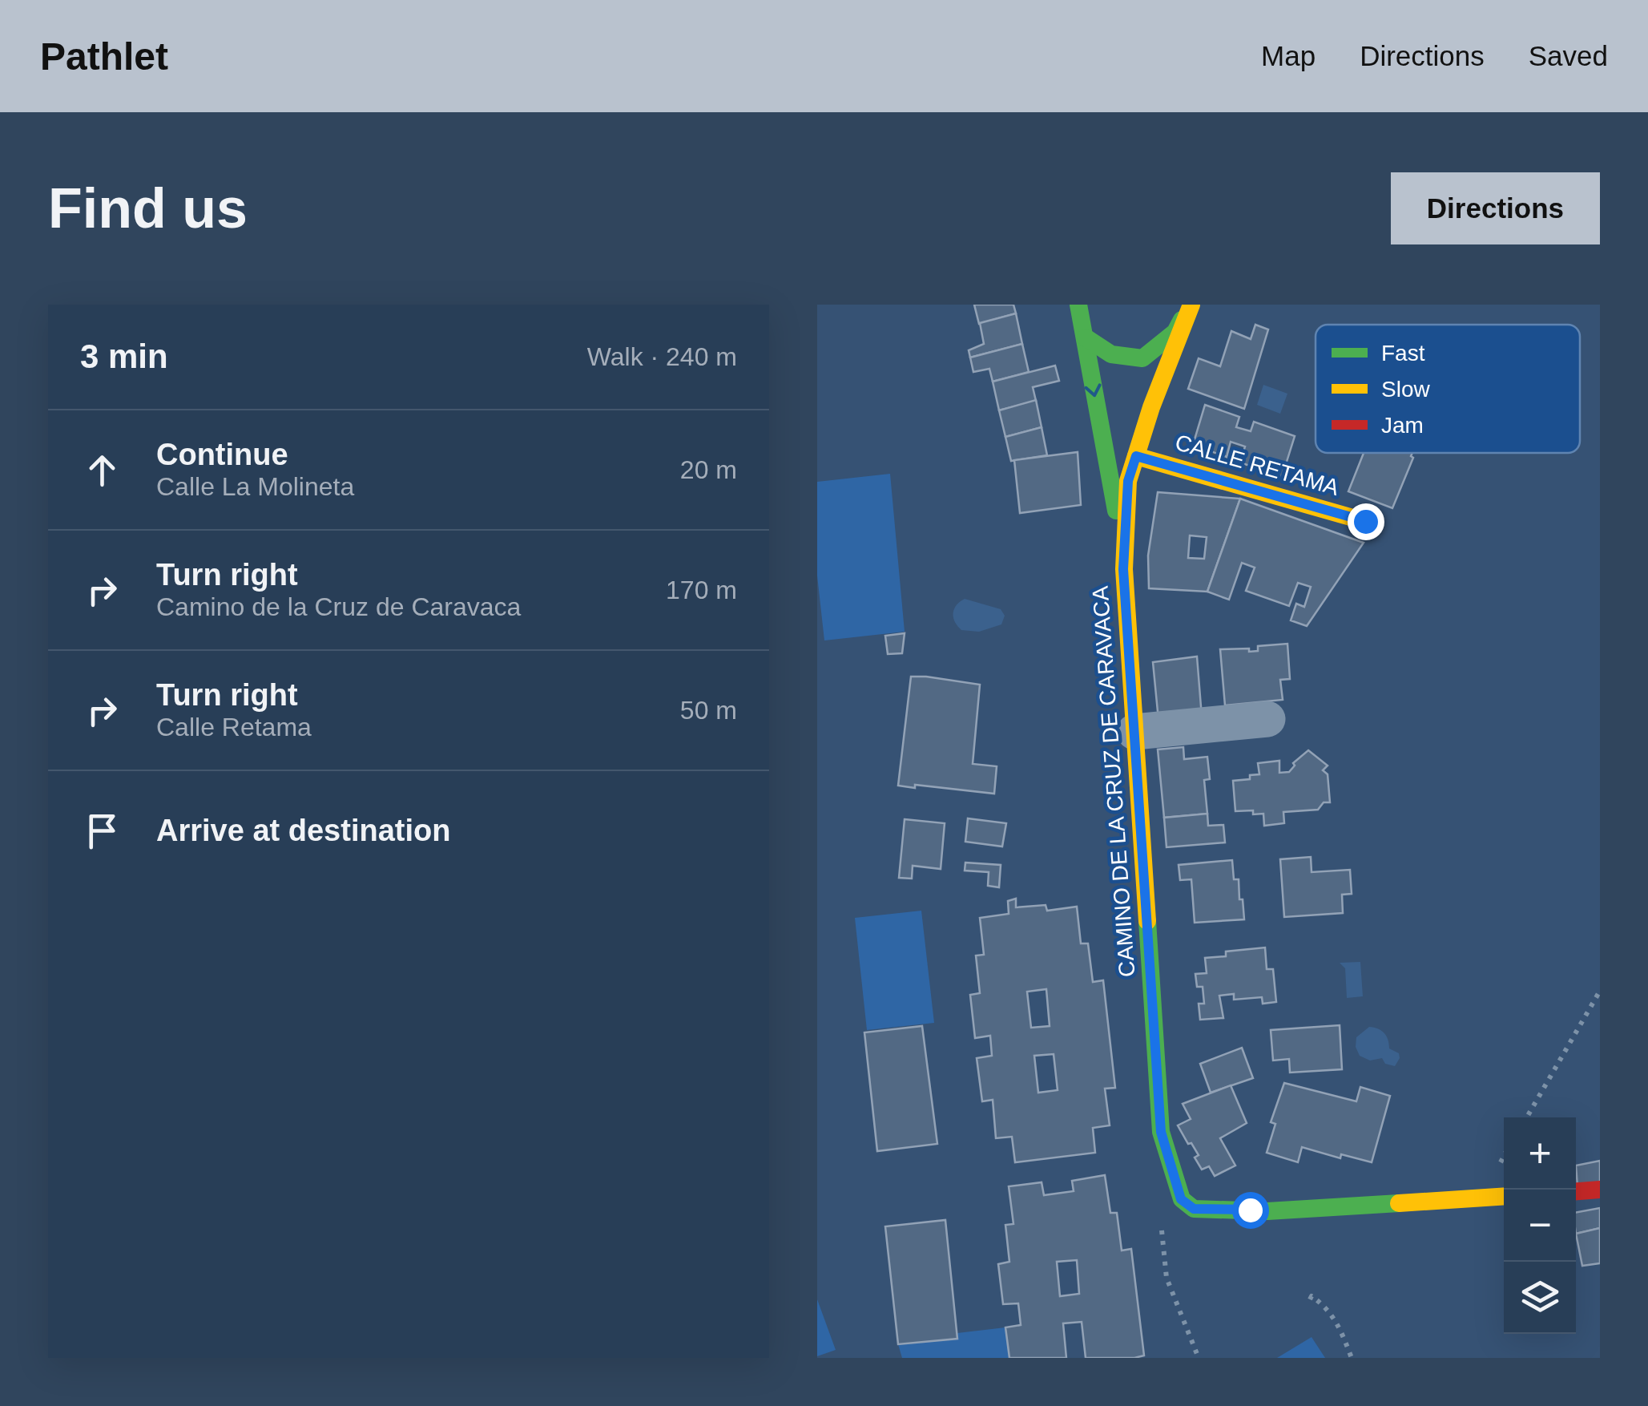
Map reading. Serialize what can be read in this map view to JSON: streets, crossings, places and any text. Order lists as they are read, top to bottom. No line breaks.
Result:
{"streets":{"street":["CALLE RETAMA","CAMINO DE LA CRUZ DE CARAVACA"]},"crossings":[["CALLE RETAMA","CAMINO DE LA CRUZ DE CARAVACA"]],"legend":["Fast","Slow","Jam"],"page":{"header":"Pathlet","nav":["Map","Directions","Saved"],"buttons":"Directions","title":"Find us","heading":["3 min","Walk · 240 m"],"list":[["Continue","Calle La Molineta","20 m"],["Turn right","Camino de la Cruz de Caravaca","170 m"],["Turn right","Calle Retama","50 m"],"Arrive at destination"],"map_buttons":["+","−"]}}
